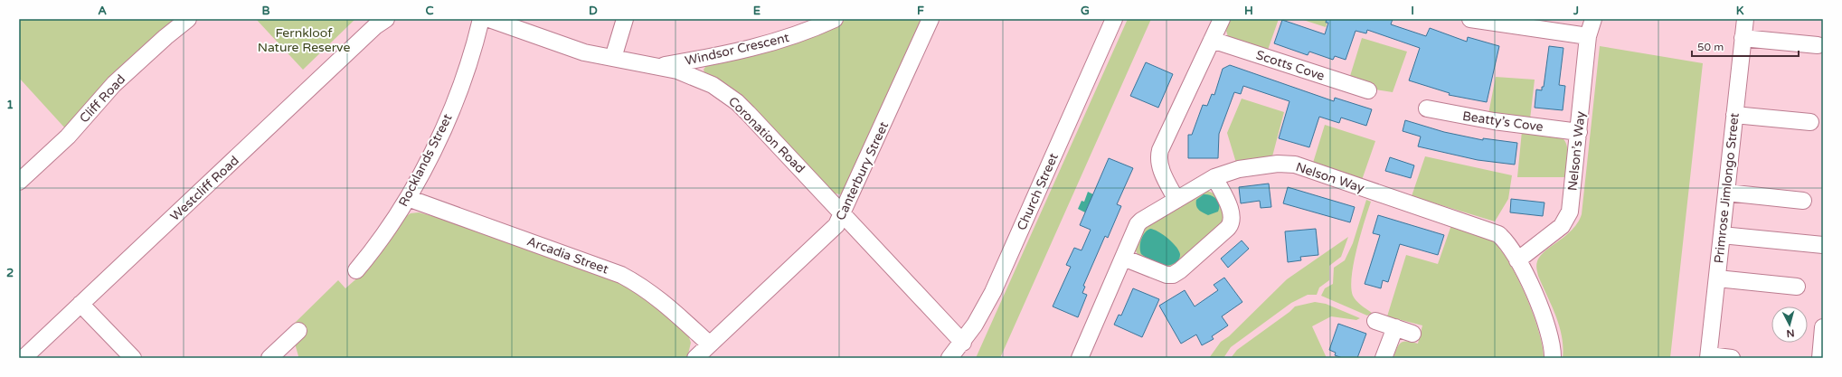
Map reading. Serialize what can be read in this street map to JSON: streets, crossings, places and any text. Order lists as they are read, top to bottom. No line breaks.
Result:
{"streets":{"street":["Windsor Crescent","Scotts Cove","Cliff Road","Beatty’s Cove","Coronation Road","Nelson’s Way","Rocklands Street","Canterbury Street","Nelson Way","Westcliff Road","Primrose Jimlongo Street","Church Street","Arcadia Street"]},"crossings":[["Windsor Crescent","Coronation Road"],["Beatty’s Cove","Nelson’s Way"],["Coronation Road","Canterbury Street"],["Coronation Road","Church Street"],["Nelson’s Way","Nelson Way"],["Rocklands Street","Arcadia Street"],["Canterbury Street","Arcadia Street"]],"parks":["Fernkloof Nature Reserve"],"scale_bar":"50 m","north":"bottom","grid":{"columns":["A","B","C","D","E","F","G","H","I","J","K"],"rows":["1","2"]}}
